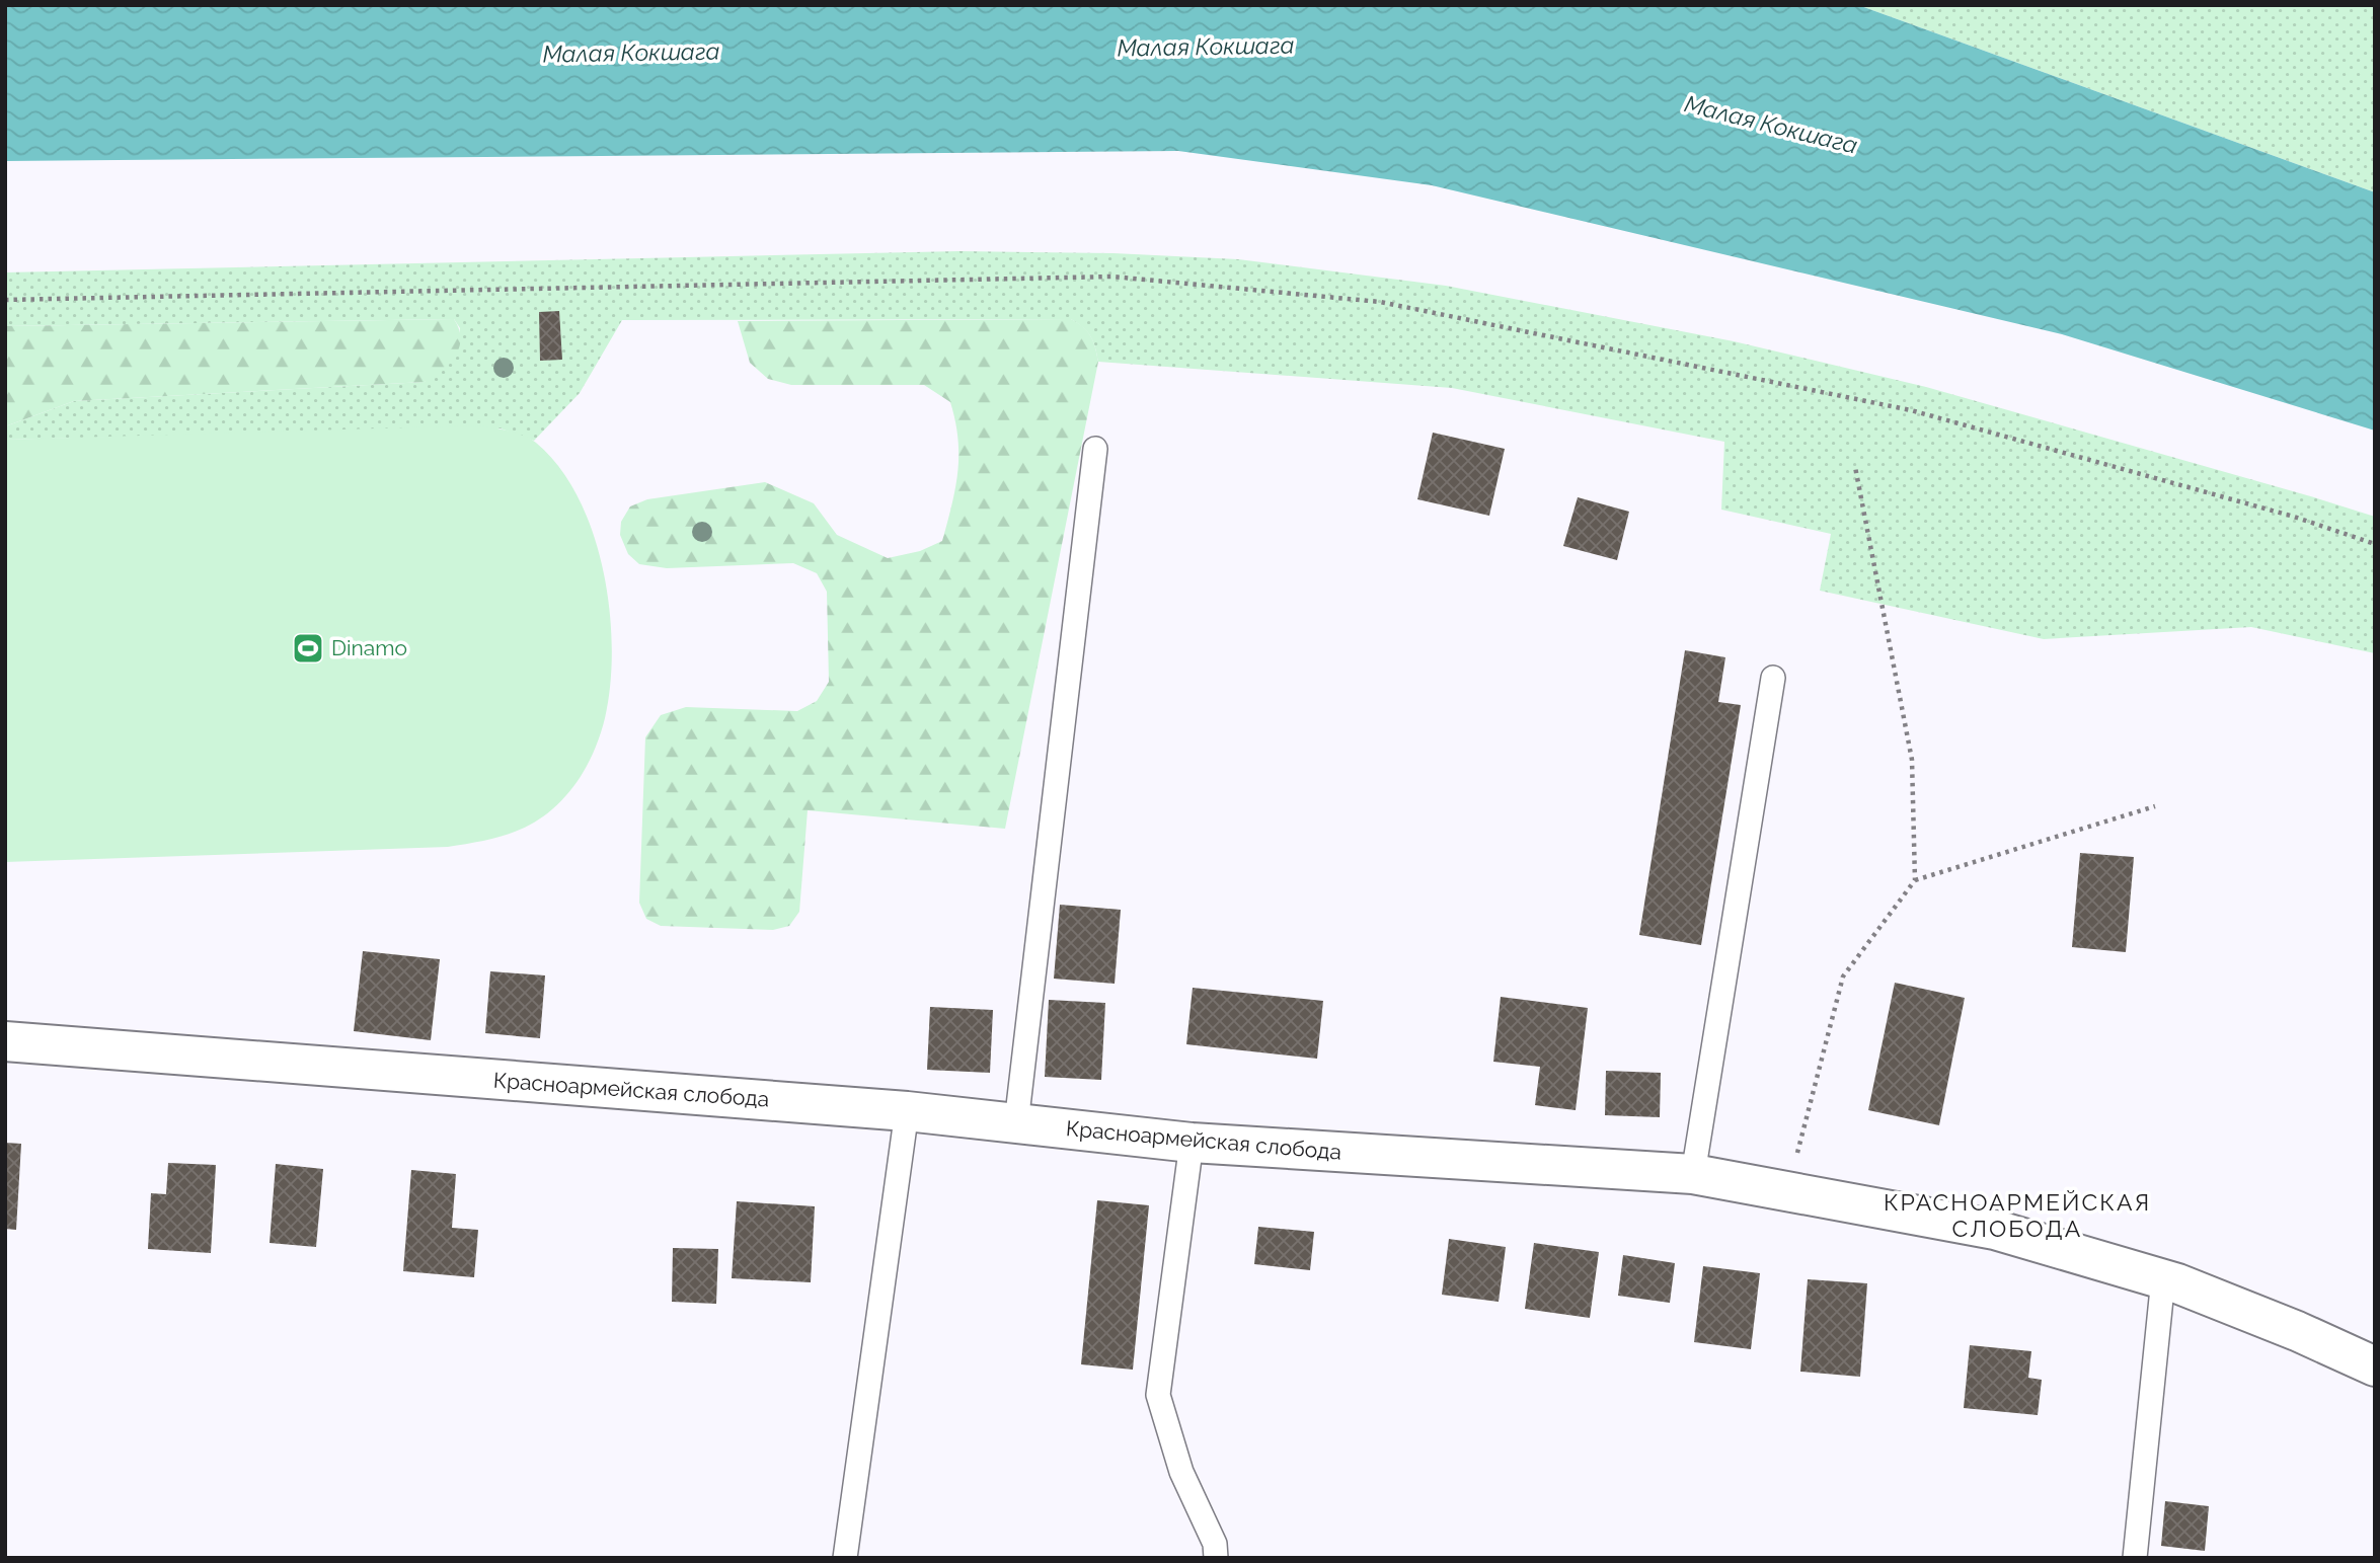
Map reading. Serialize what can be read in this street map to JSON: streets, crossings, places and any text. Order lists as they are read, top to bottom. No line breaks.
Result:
{"streets":{"street":["Красноармейская слобода"]},"districts":["КРАСНОАРМЕЙСКАЯ СЛОБОДА"],"water":["Малая Кокшага"],"places":{"sports":["Dinamo"]}}
